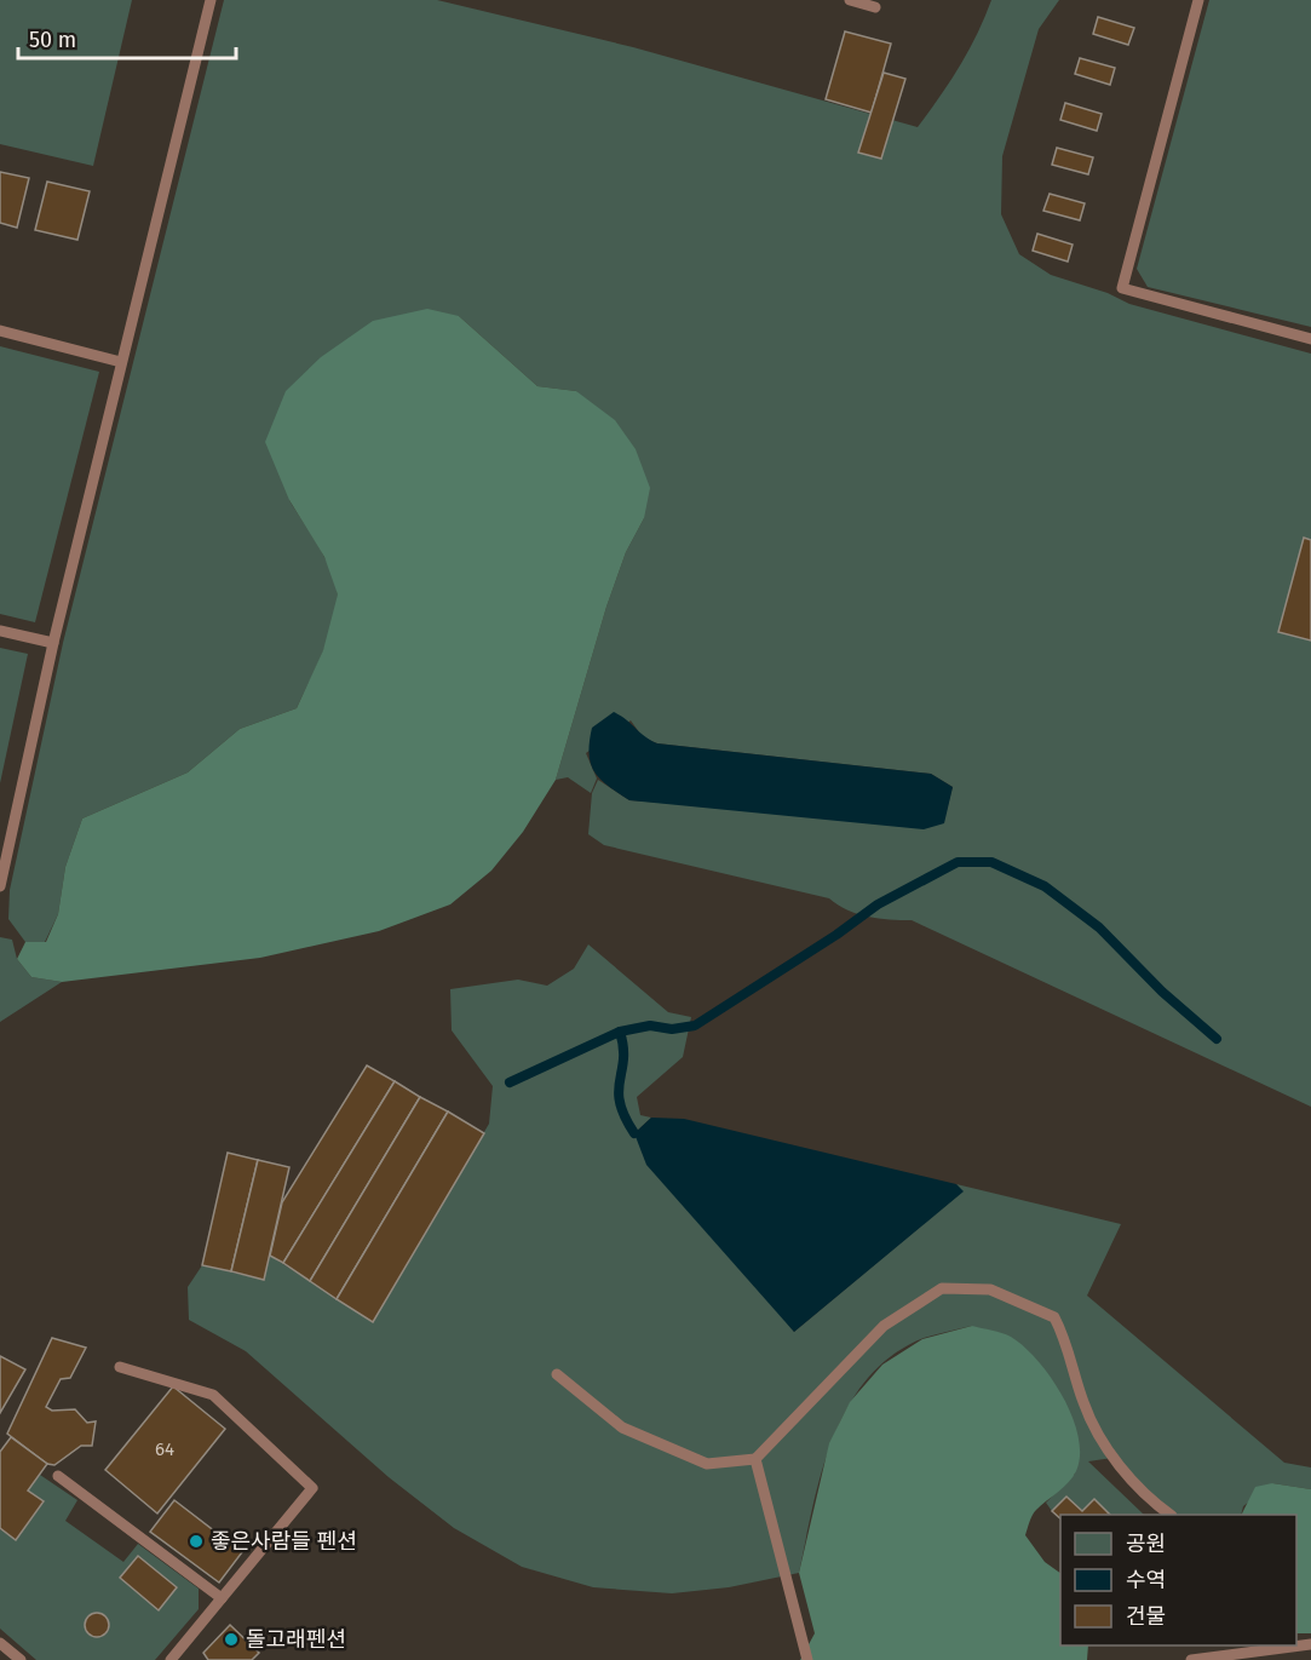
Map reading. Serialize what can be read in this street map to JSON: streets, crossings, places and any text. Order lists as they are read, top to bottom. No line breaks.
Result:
{"places":["좋은사람들 펜션","돌고래펜션"],"house_numbers":["64"],"legend":["공원","수역","건물"],"scale_bar":"50 m"}
